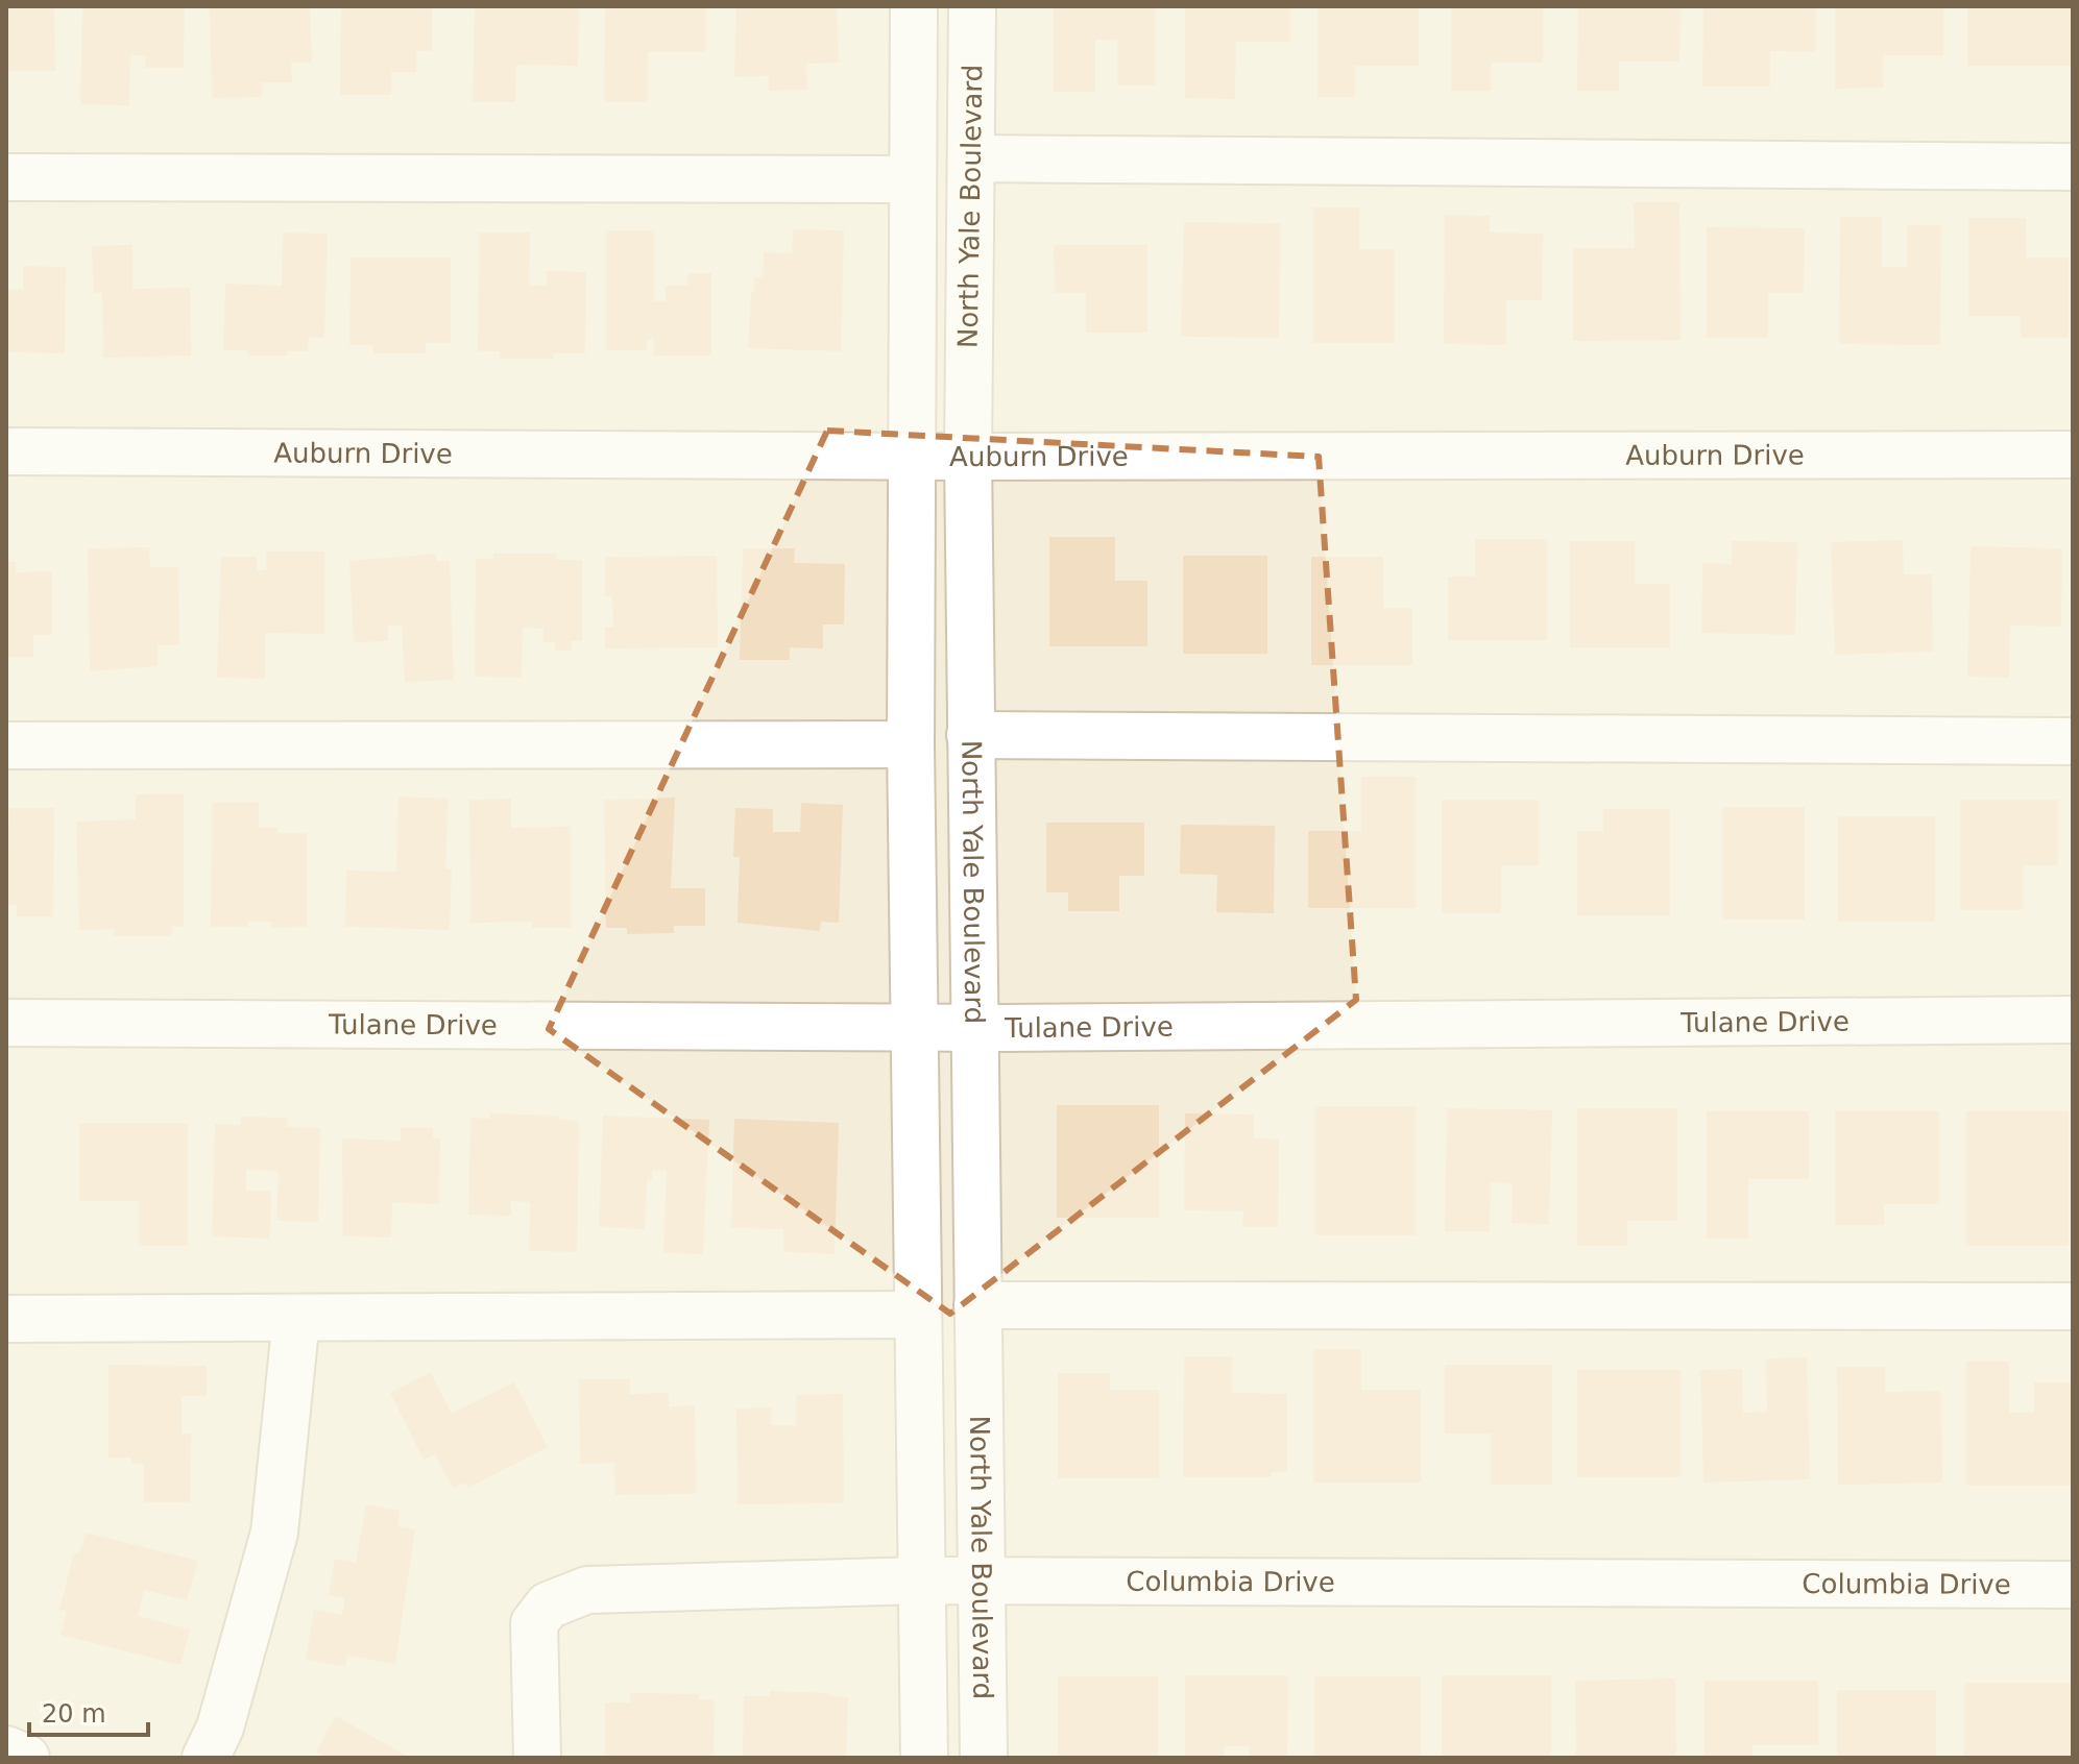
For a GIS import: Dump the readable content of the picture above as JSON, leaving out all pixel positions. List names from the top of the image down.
{
  "streets": {
    "street": [
      "North Yale Boulevard",
      "Auburn Drive",
      "Tulane Drive",
      "Columbia Drive"
    ]
  },
  "crossings": [
    ["North Yale Boulevard", "Auburn Drive"],
    ["North Yale Boulevard", "Tulane Drive"],
    ["North Yale Boulevard", "Columbia Drive"]
  ],
  "scale_bar": "20 m"
}
